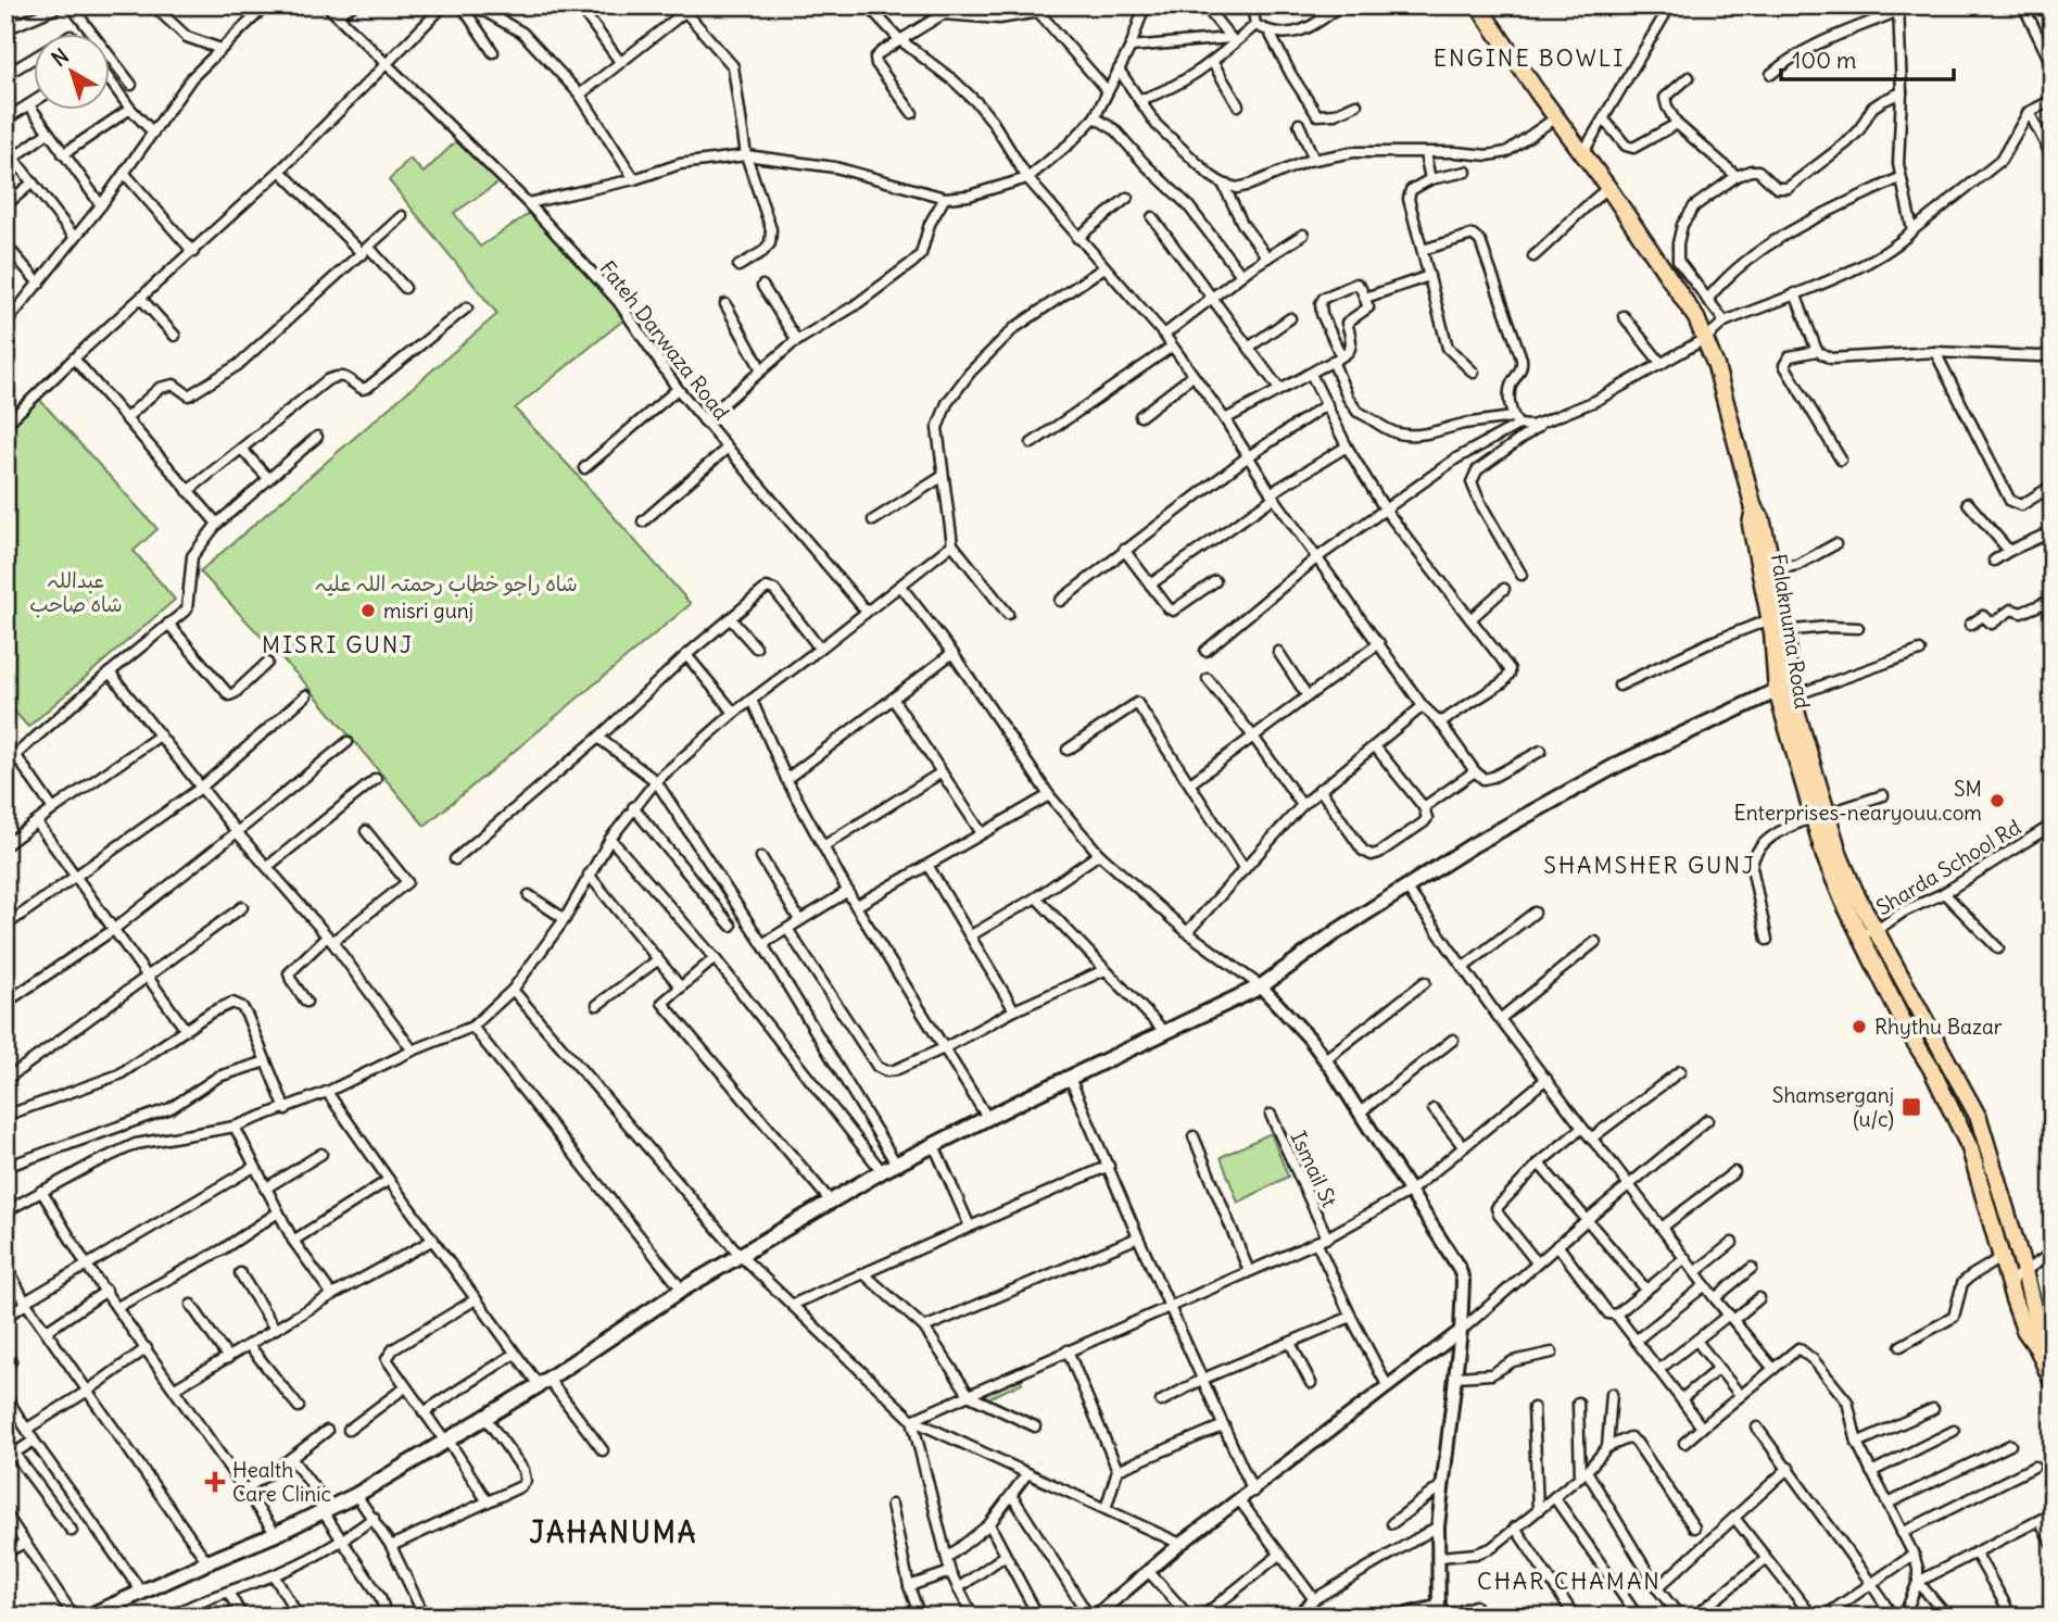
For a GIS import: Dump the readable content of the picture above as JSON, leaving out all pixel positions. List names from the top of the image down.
{
  "streets": {
    "highway": ["Falaknuma Road"],
    "street": ["Fateh Darwaza Road", "Sharda School Rd", "Ismail St"]
  },
  "crossings": [
    ["Falaknuma Road", "Sharda School Rd"]
  ],
  "districts": [
    "ENGINE BOWLI",
    "MISRI GUNJ",
    "SHAMSHER GUNJ",
    "JAHANUMA",
    "CHAR CHAMAN"
  ],
  "parks": ["عبداللہ شاہ صاحب", "شاہ راجو خطاب رحمتہ اللہ علیہ"],
  "places": {
    "other": ["misri gunj", "SM Enterprises-nearyouu.com", "Rhythu Bazar"],
    "transit": ["Shamserganj (u/c)"],
    "health": ["Health Care Clinic"]
  },
  "scale_bar": "100 m",
  "north": "top left"
}
